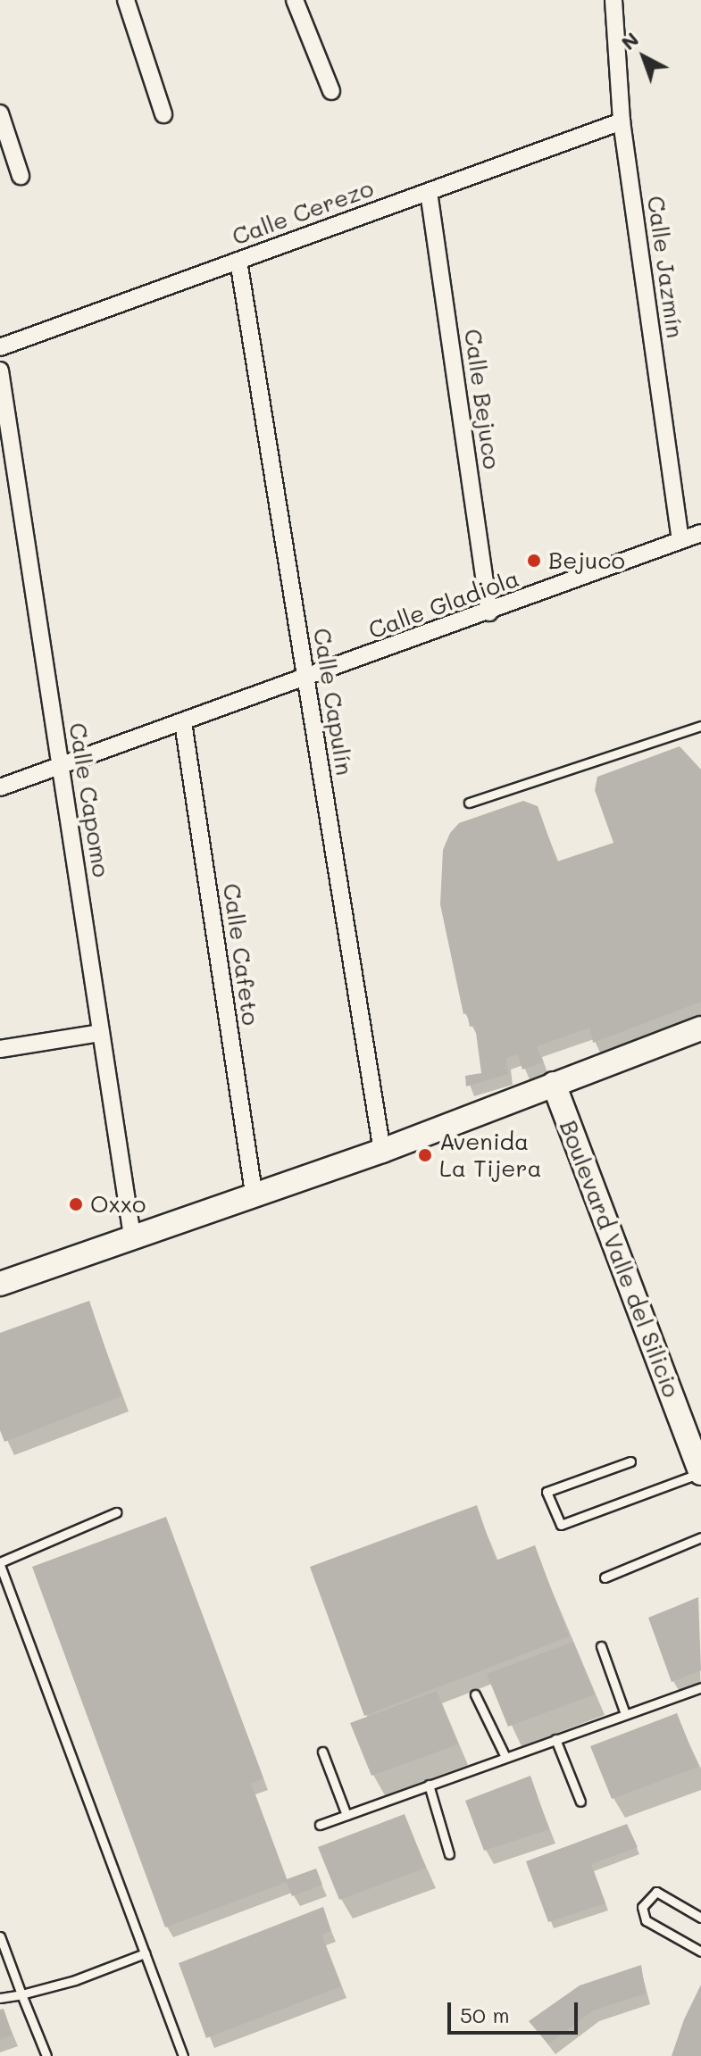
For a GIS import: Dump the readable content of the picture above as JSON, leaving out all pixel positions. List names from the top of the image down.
{
  "streets": {
    "main road": ["Boulevard Valle del Silicio"],
    "street": [
      "Calle Cerezo",
      "Calle Jazmín",
      "Calle Bejuco",
      "Calle Gladiola",
      "Calle Capulín",
      "Calle Capomo",
      "Calle Cafeto"
    ]
  },
  "crossings": [
    ["Calle Cerezo", "Calle Jazmín"],
    ["Calle Cerezo", "Calle Bejuco"],
    ["Calle Cerezo", "Calle Capulín"],
    ["Calle Jazmín", "Calle Gladiola"],
    ["Calle Bejuco", "Calle Gladiola"],
    ["Calle Gladiola", "Calle Capulín"],
    ["Calle Gladiola", "Calle Capomo"],
    ["Calle Gladiola", "Calle Cafeto"]
  ],
  "places": ["Bejuco", "Avenida La Tijera", "Oxxo"],
  "scale_bar": "50 m",
  "north": "top left"
}
